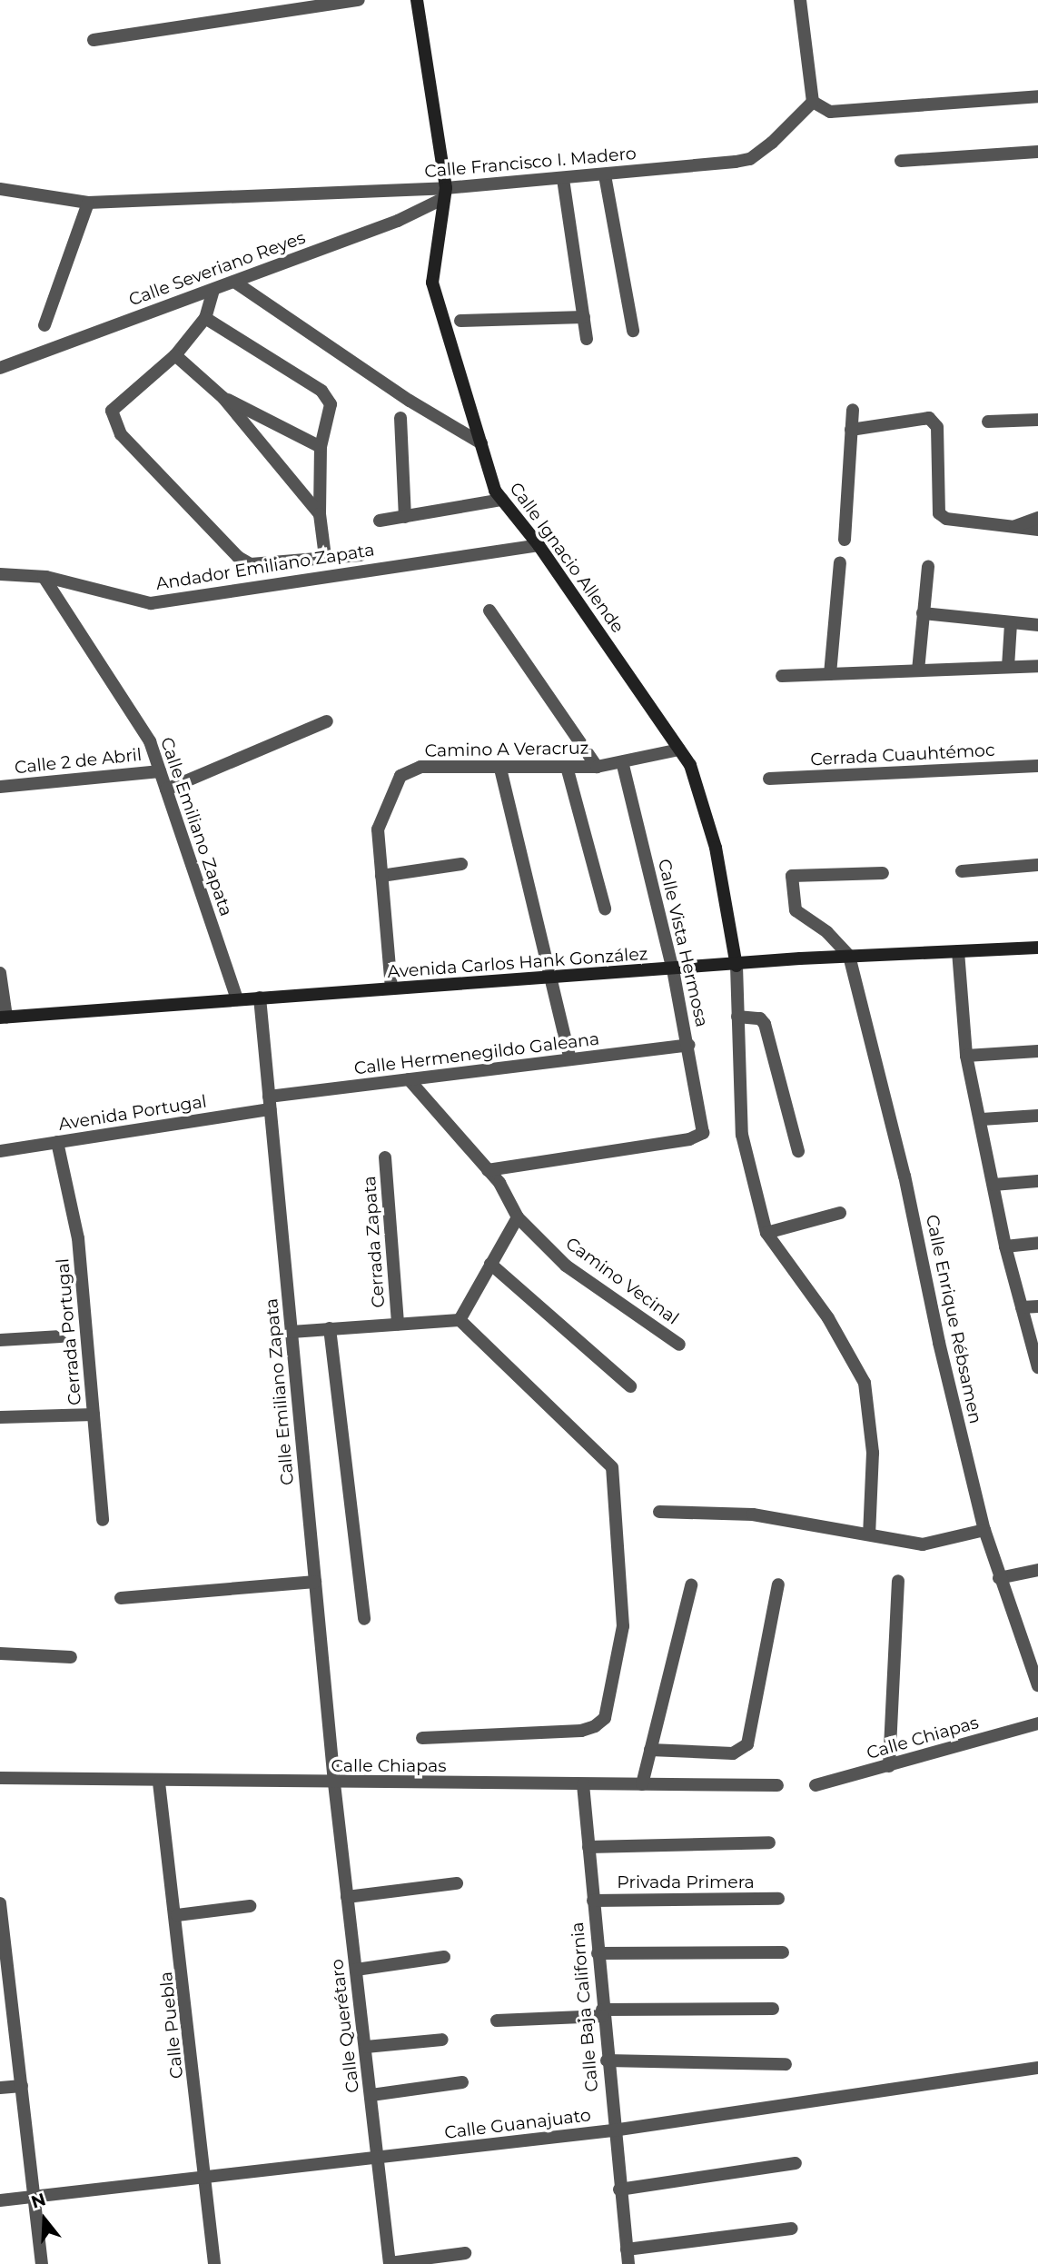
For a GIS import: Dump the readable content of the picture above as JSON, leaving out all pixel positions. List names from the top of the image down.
{
  "streets": {
    "main road": ["Calle Ignacio Allende", "Avenida Carlos Hank González"],
    "street": [
      "Calle Francisco I. Madero",
      "Calle Severiano Reyes",
      "Andador Emiliano Zapata",
      "Camino A Veracruz",
      "Cerrada Cuauhtémoc",
      "Calle 2 de Abril",
      "Calle Emiliano Zapata",
      "Calle Vista Hermosa",
      "Calle Hermenegildo Galeana",
      "Avenida Portugal",
      "Cerrada Zapata",
      "Camino Vecinal",
      "Calle Enrique Rébsamen",
      "Cerrada Portugal",
      "Calle Chiapas",
      "Privada Primera",
      "Calle Baja California",
      "Calle Puebla",
      "Calle Querétaro",
      "Calle Guanajuato"
    ]
  },
  "crossings": [
    ["Calle Francisco I. Madero", "Calle Severiano Reyes"],
    ["Calle Francisco I. Madero", "Calle Ignacio Allende"],
    ["Calle Severiano Reyes", "Calle Ignacio Allende"],
    ["Calle Ignacio Allende", "Andador Emiliano Zapata"],
    ["Calle Ignacio Allende", "Camino A Veracruz"],
    ["Calle Ignacio Allende", "Avenida Carlos Hank González"],
    ["Andador Emiliano Zapata", "Calle Emiliano Zapata"],
    ["Camino A Veracruz", "Calle Vista Hermosa"],
    ["Camino A Veracruz", "Avenida Carlos Hank González"],
    ["Calle 2 de Abril", "Calle Emiliano Zapata"],
    ["Calle Emiliano Zapata", "Avenida Carlos Hank González"],
    ["Calle Emiliano Zapata", "Calle Hermenegildo Galeana"],
    ["Calle Emiliano Zapata", "Avenida Portugal"],
    ["Calle Emiliano Zapata", "Calle Chiapas"],
    ["Calle Emiliano Zapata", "Calle Querétaro"],
    ["Calle Vista Hermosa", "Avenida Carlos Hank González"],
    ["Calle Vista Hermosa", "Calle Hermenegildo Galeana"],
    ["Avenida Carlos Hank González", "Calle Enrique Rébsamen"],
    ["Calle Hermenegildo Galeana", "Avenida Portugal"],
    ["Avenida Portugal", "Cerrada Portugal"],
    ["Calle Chiapas", "Calle Baja California"],
    ["Calle Chiapas", "Calle Puebla"],
    ["Calle Chiapas", "Calle Querétaro"],
    ["Privada Primera", "Calle Baja California"],
    ["Calle Baja California", "Calle Guanajuato"],
    ["Calle Puebla", "Calle Guanajuato"],
    ["Calle Querétaro", "Calle Guanajuato"]
  ],
  "north": "top"
}
